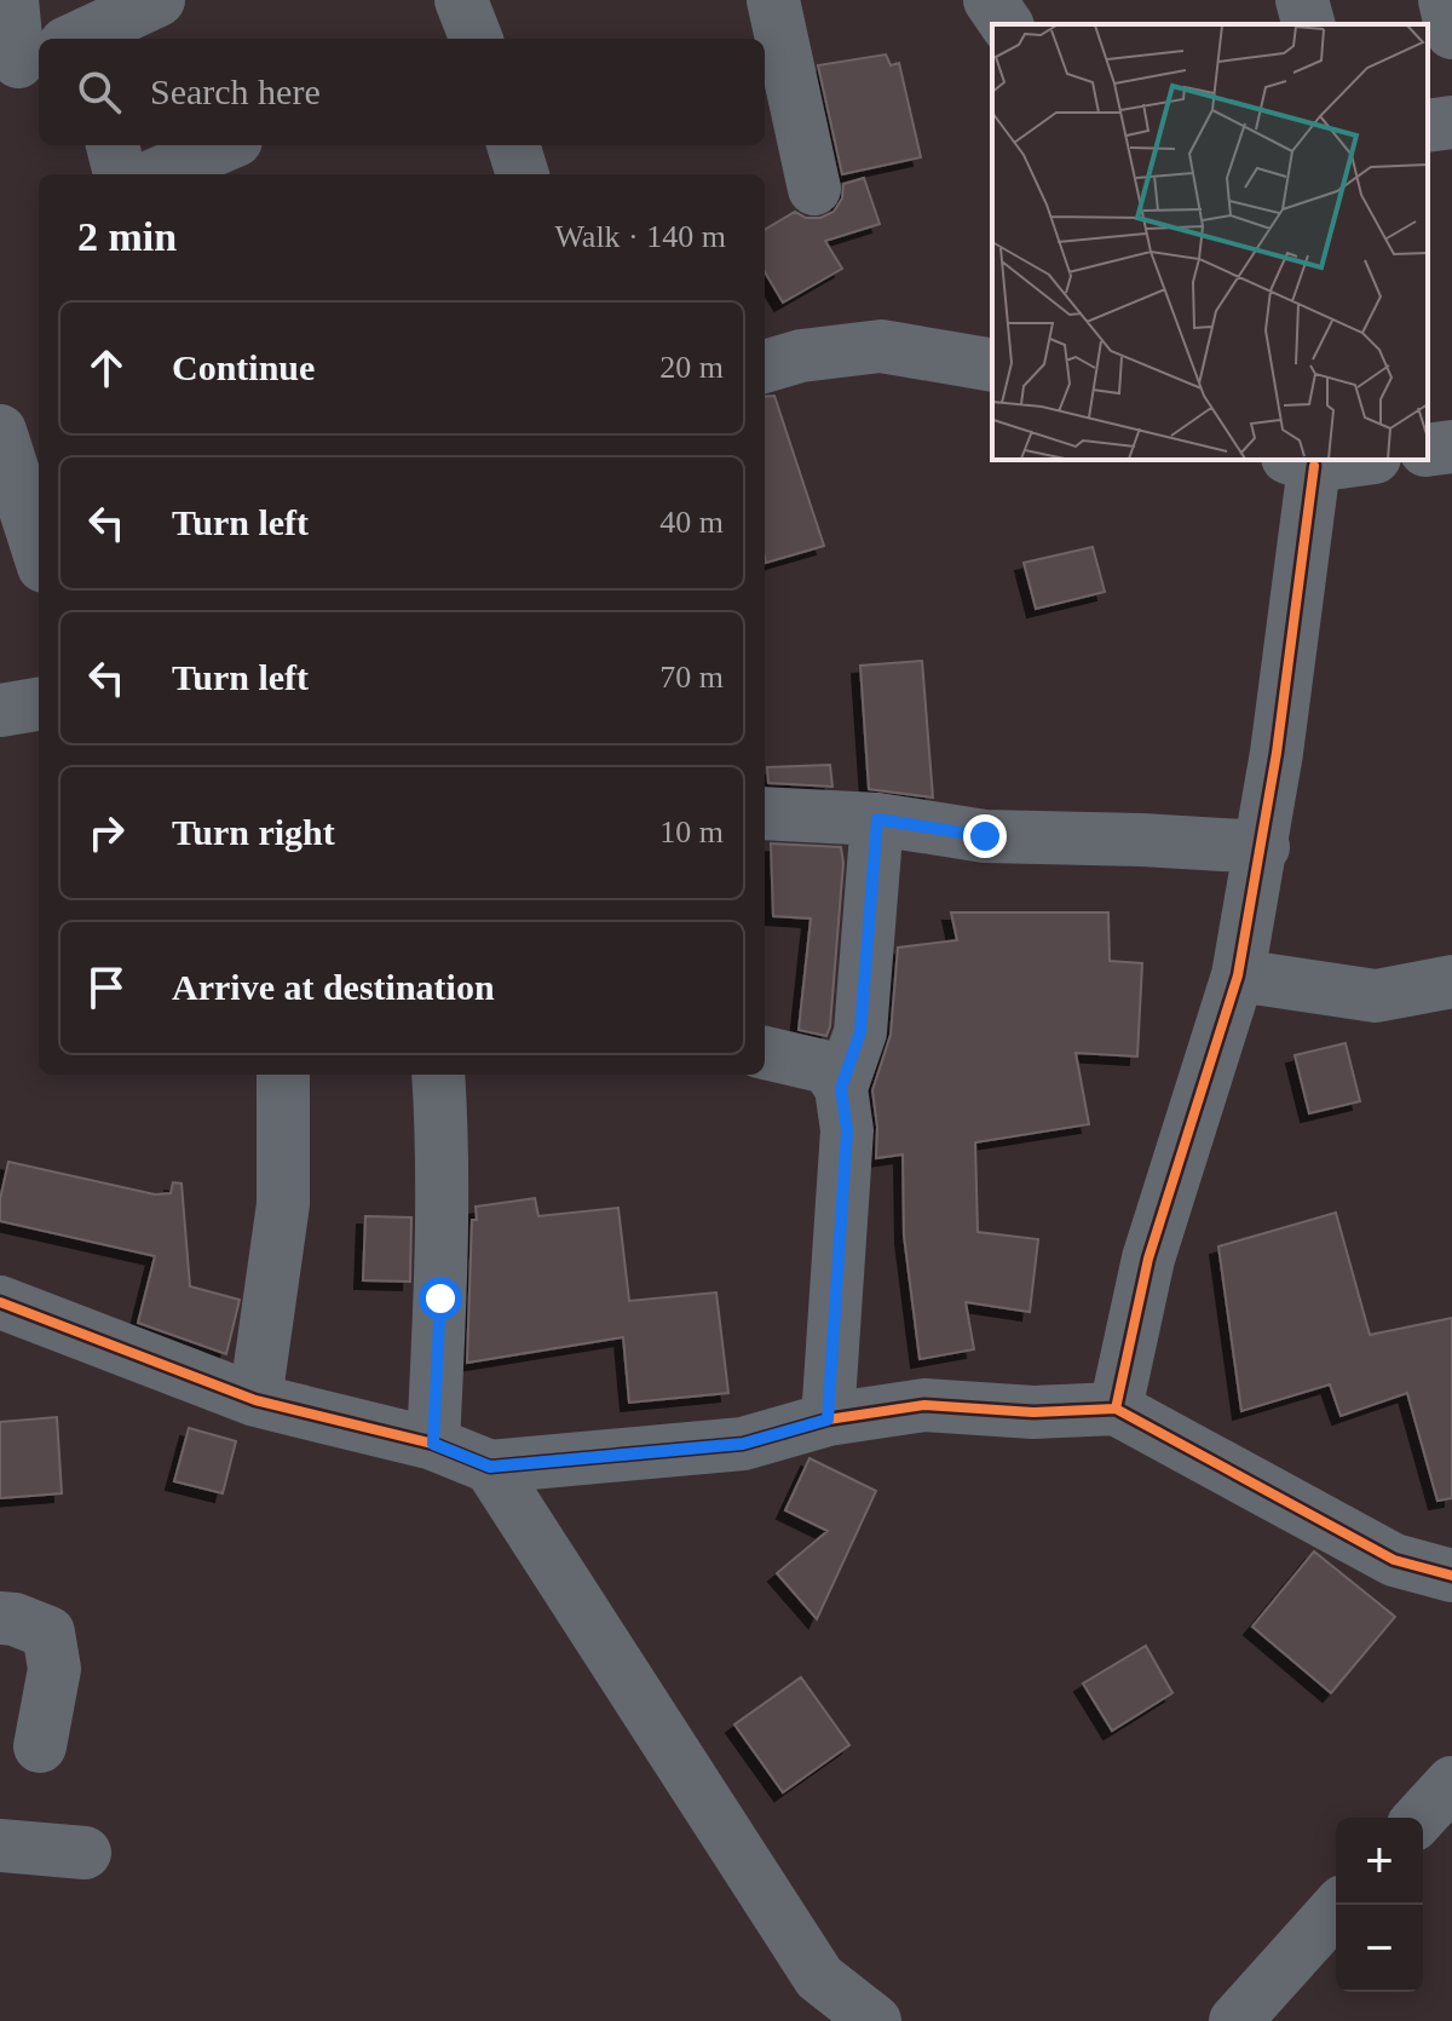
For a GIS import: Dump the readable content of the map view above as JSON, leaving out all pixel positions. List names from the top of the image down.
{
  "page": {
    "search": "Search here",
    "heading": ["2 min", "Walk · 140 m"],
    "list": [
      ["Continue", "20 m"],
      ["Turn left", "40 m"],
      ["Turn left", "70 m"],
      ["Turn right", "10 m"],
      "Arrive at destination"
    ],
    "map_buttons": ["+", "−"]
  }
}
